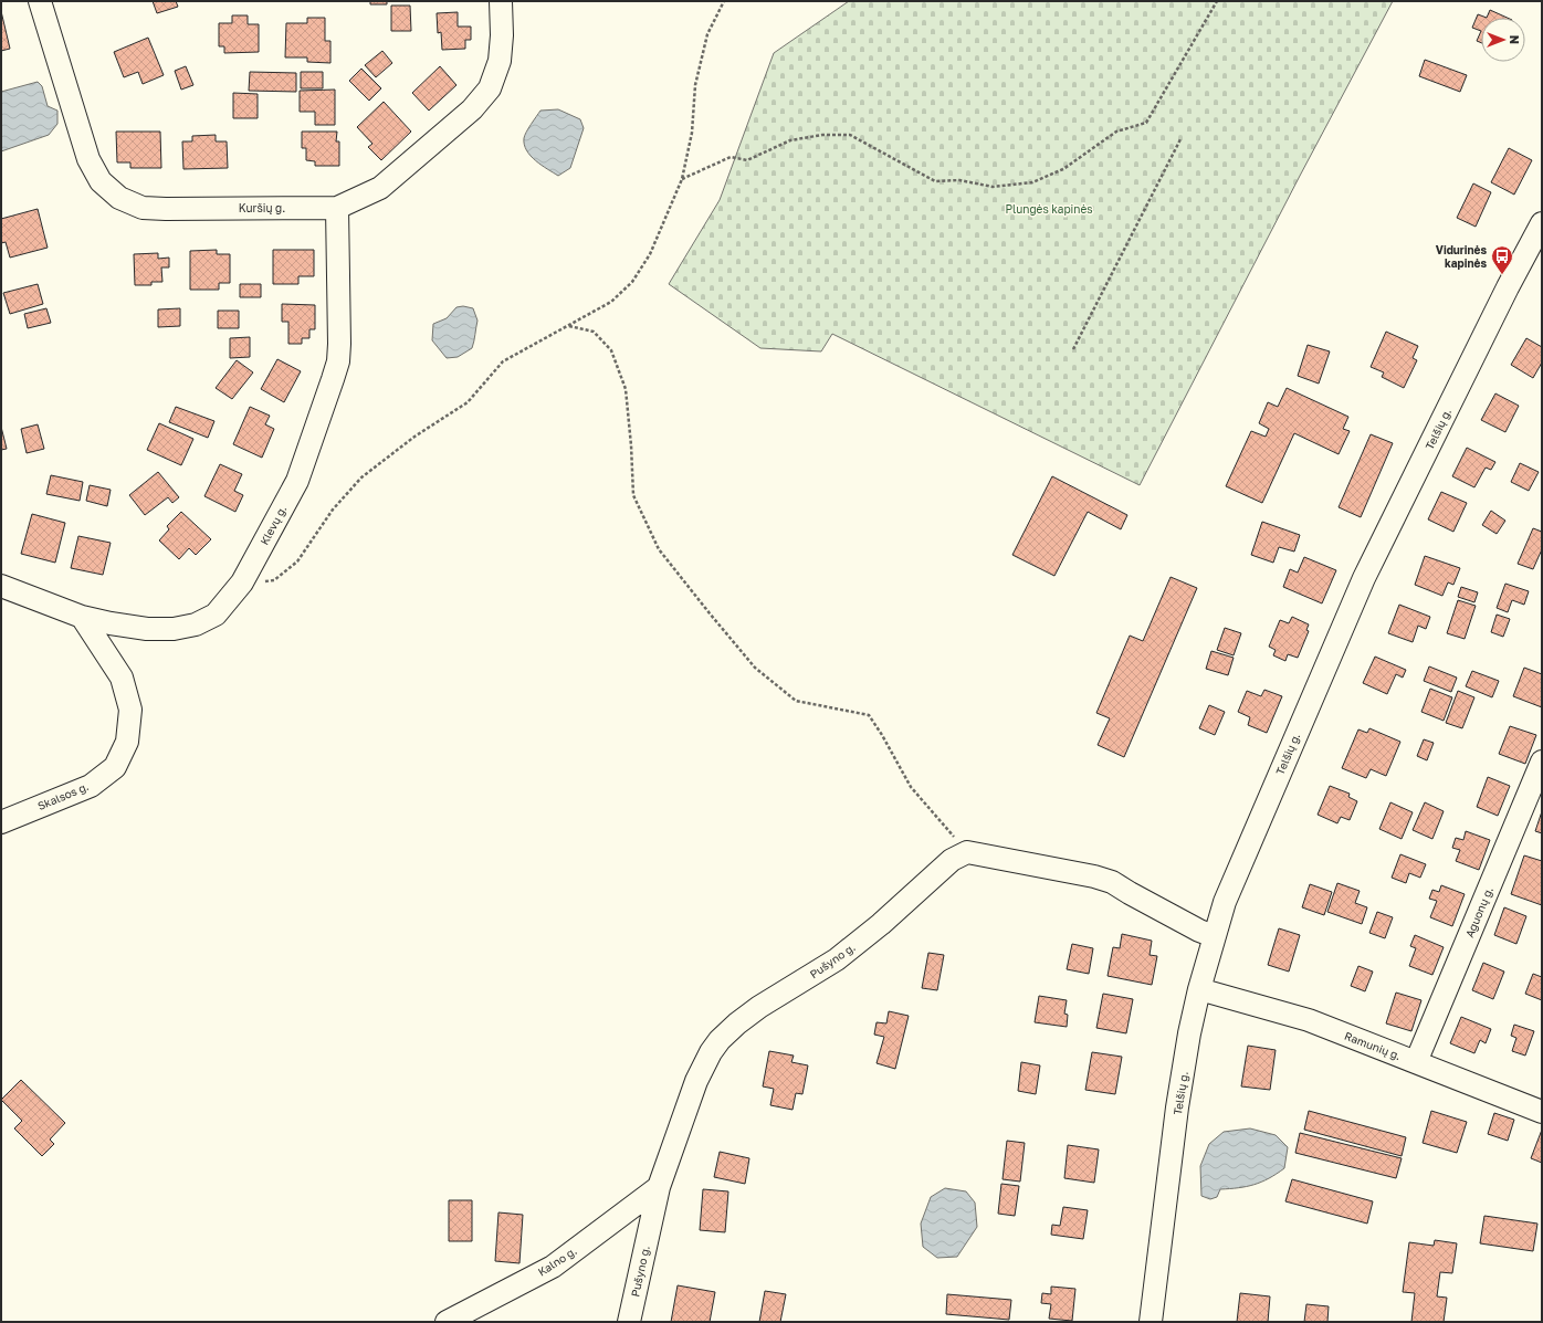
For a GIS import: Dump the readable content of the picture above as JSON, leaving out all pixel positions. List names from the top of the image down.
{
  "streets": {
    "street": [
      "Kuršių g.",
      "Telšių g.",
      "Klevų g.",
      "Skalsos g.",
      "Aguonų g.",
      "Pušyno g.",
      "Ramunių g.",
      "Kalno g."
    ]
  },
  "crossings": [
    ["Kuršių g.", "Klevų g."],
    ["Telšių g.", "Ramunių g."],
    ["Klevų g.", "Skalsos g."],
    ["Aguonų g.", "Ramunių g."],
    ["Pušyno g.", "Kalno g."]
  ],
  "parks": ["Plungės kapinės"],
  "places": {
    "bus stop": ["Vidurinės kapinės"]
  },
  "north": "right"
}
